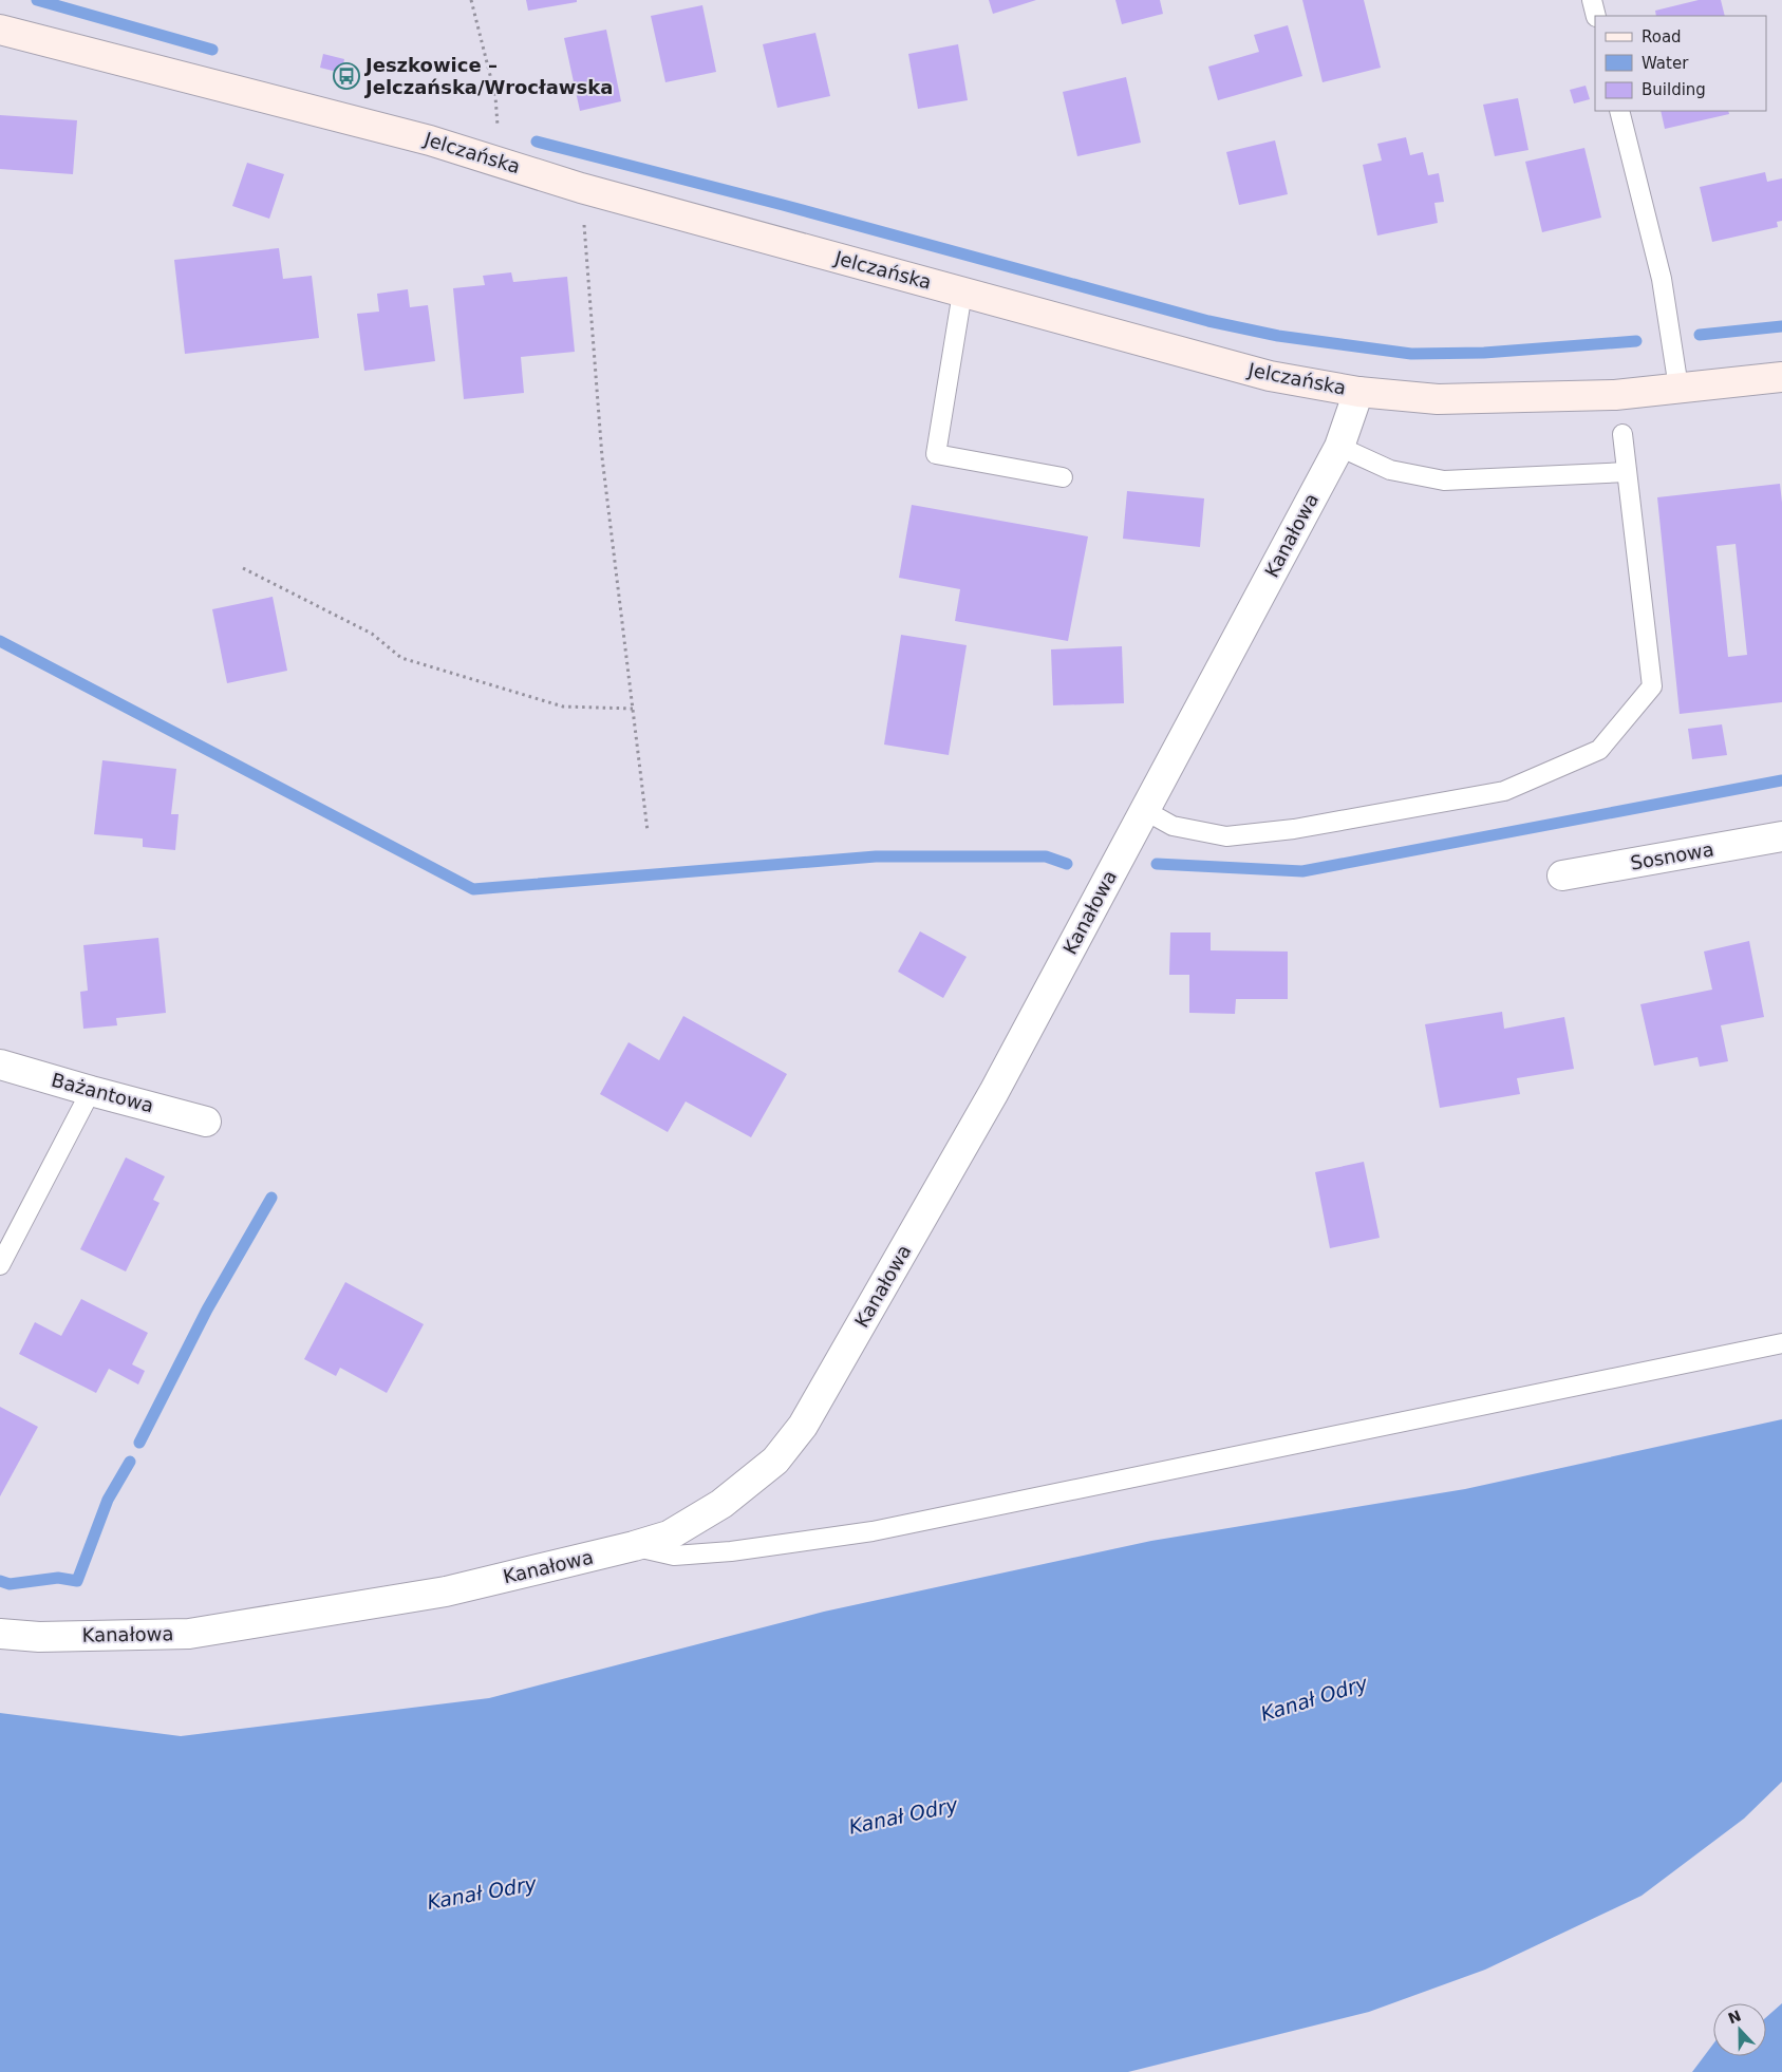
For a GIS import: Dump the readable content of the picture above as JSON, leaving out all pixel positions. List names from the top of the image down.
{
  "streets": {
    "main road": ["Jelczańska"],
    "street": ["Kanałowa", "Sosnowa", "Bażantowa"]
  },
  "crossings": [
    ["Jelczańska", "Kanałowa"]
  ],
  "water": ["Kanał Odry"],
  "places": {
    "bus stop": ["Jeszkowice – Jelczańska/Wrocławska"]
  },
  "legend": ["Road", "Water", "Building"],
  "north": "top"
}
